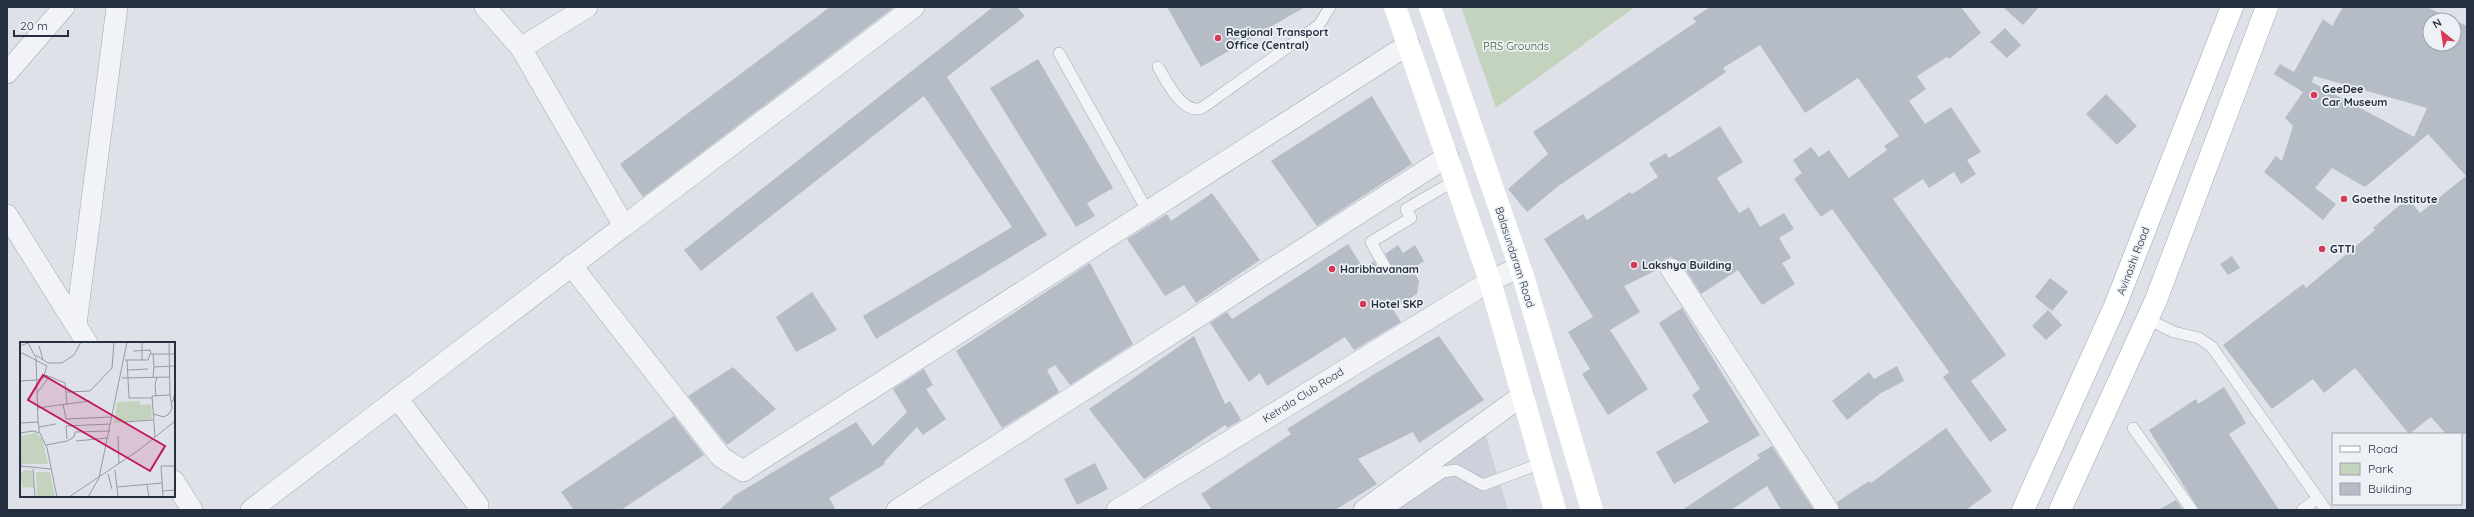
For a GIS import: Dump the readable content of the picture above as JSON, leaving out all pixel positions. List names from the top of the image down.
{
  "streets": {
    "main road": ["Balasundaram Road", "Avinashi Road"],
    "street": ["Ketrala Club Road"]
  },
  "crossings": [
    ["Balasundaram Road", "Ketrala Club Road"]
  ],
  "parks": ["PRS Grounds"],
  "places": [
    "Regional Transport Office (Central)",
    "GeeDee Car Museum",
    "Goethe Institute",
    "GTTI",
    "Lakshya Building",
    "Haribhavanam",
    "Hotel SKP"
  ],
  "legend": ["Road", "Park", "Building"],
  "scale_bar": "20 m",
  "north": "top left"
}
